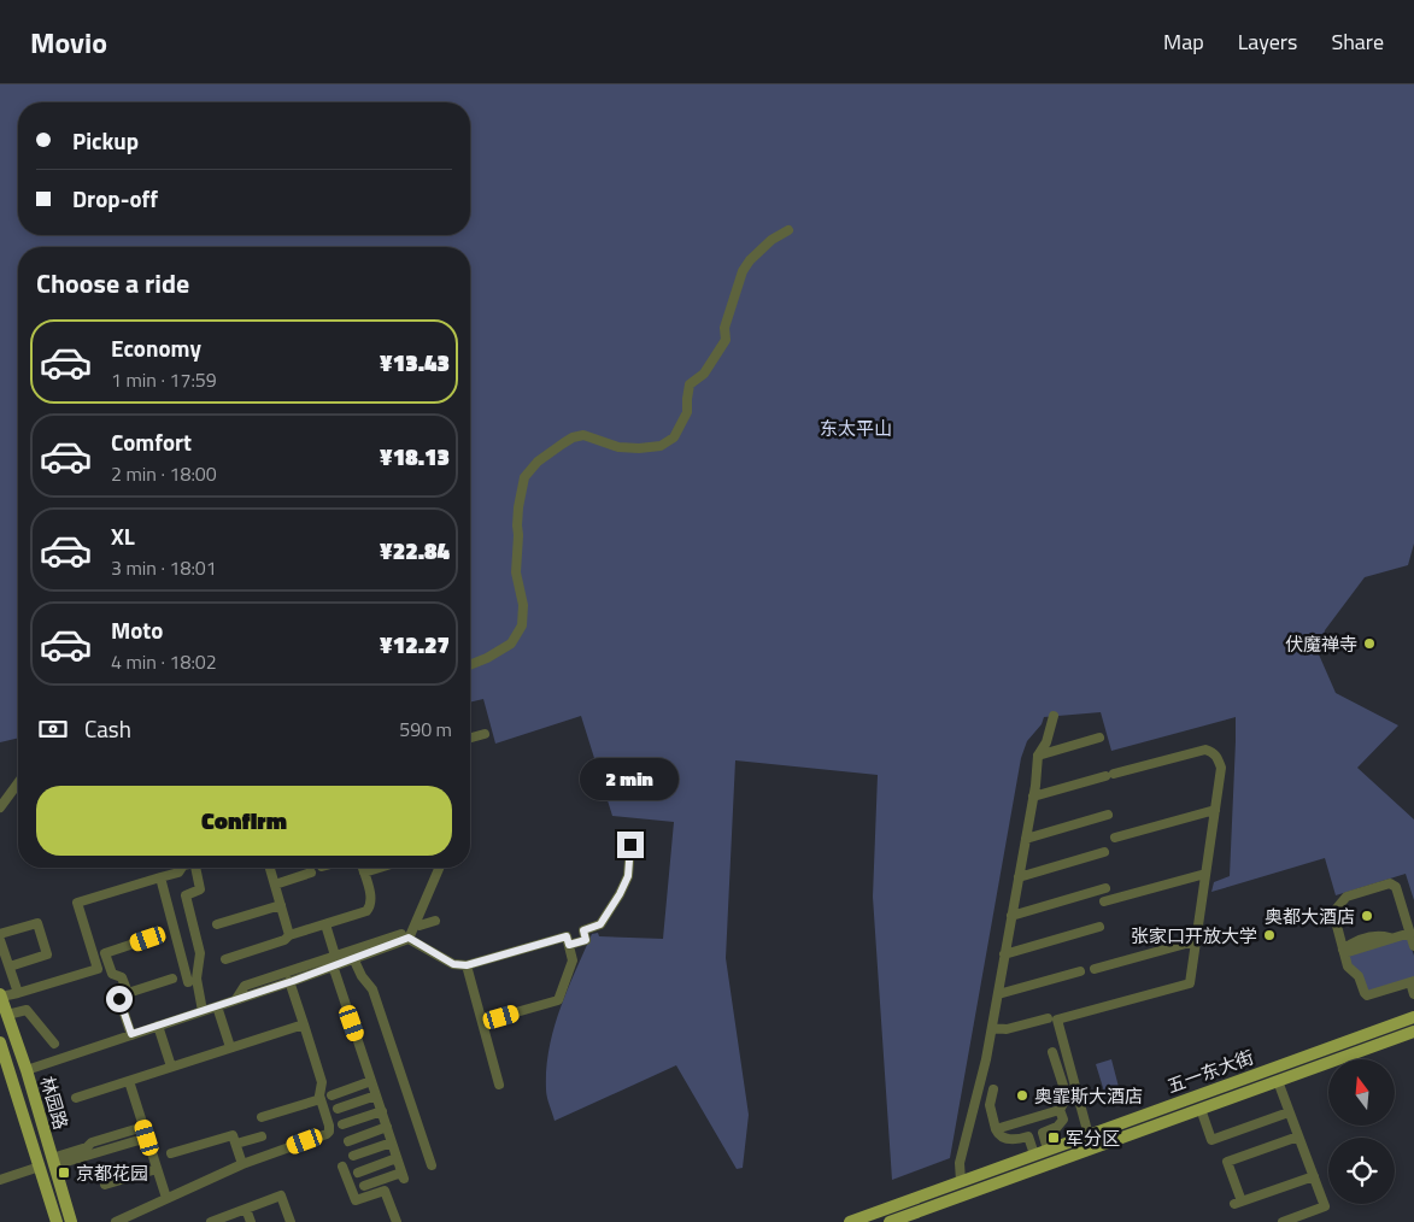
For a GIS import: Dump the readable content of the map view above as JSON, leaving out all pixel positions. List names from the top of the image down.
{
  "streets": {
    "main road": ["五一东大街", "林园路"]
  },
  "parks": ["东太平山"],
  "places": {
    "other": [
      "伏魔禅寺",
      "奥都大酒店",
      "张家口开放大学",
      "奥霏斯大酒店"
    ],
    "transit": ["军分区", "京都花园"]
  },
  "north": "top",
  "page": {
    "header": "Movio",
    "nav": ["Map", "Layers", "Share"],
    "banner": ["Pickup", "Drop-off"],
    "heading": "Choose a ride",
    "list": [
      {
        "name": "Economy",
        "note": "1 min · 17:59",
        "value": "¥13.43"
      },
      {
        "name": "Comfort",
        "note": "2 min · 18:00",
        "value": "¥18.13"
      },
      {
        "name": "XL",
        "note": "3 min · 18:01",
        "value": "¥22.84"
      },
      {
        "name": "Moto",
        "note": "4 min · 18:02",
        "value": "¥12.27"
      }
    ],
    "pay": ["Cash", "590 m"],
    "bubble": "2 min",
    "buttons": "Confirm"
  }
}
